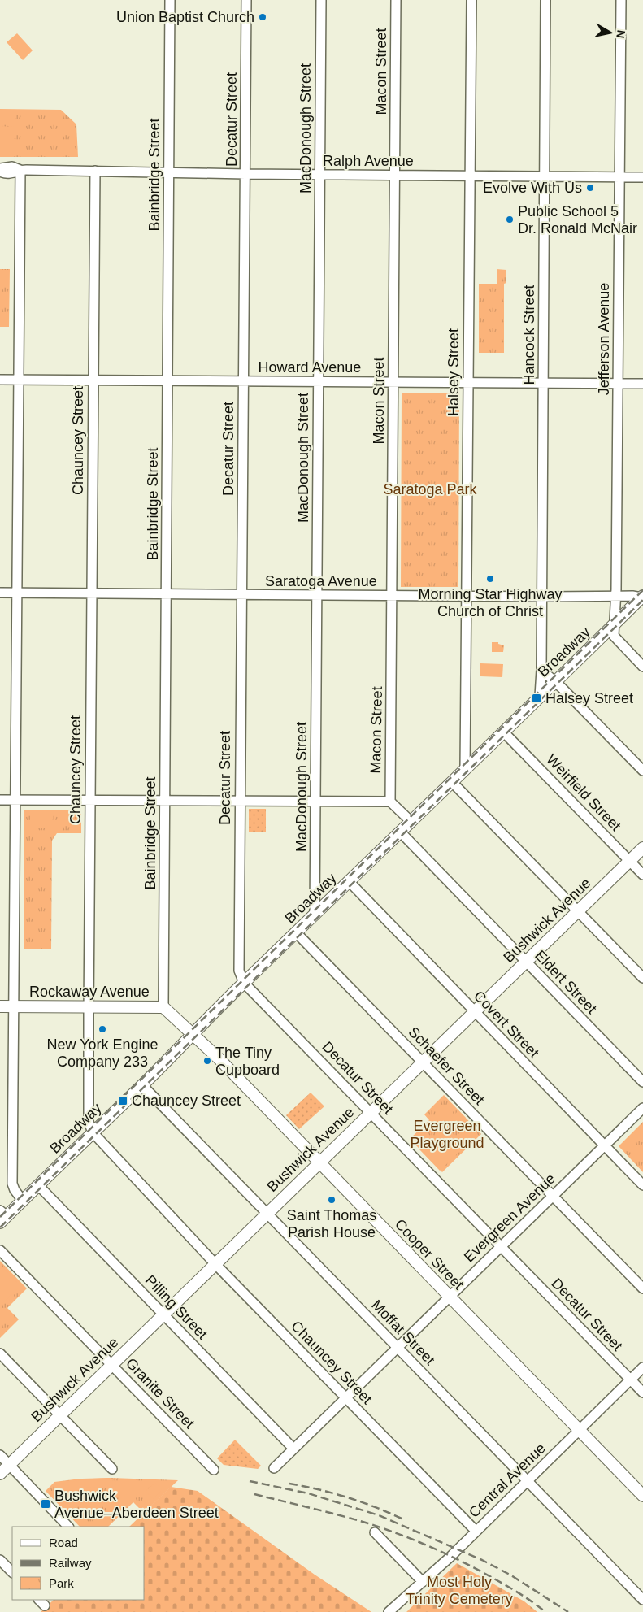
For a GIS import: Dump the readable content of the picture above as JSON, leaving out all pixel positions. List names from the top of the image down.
{
  "streets": {
    "main road": [
      "Broadway",
      "Bushwick Avenue",
      "Rockaway Avenue",
      "Cooper Street"
    ],
    "street": [
      "Macon Street",
      "Decatur Street",
      "MacDonough Street",
      "Ralph Avenue",
      "Bainbridge Street",
      "Hancock Street",
      "Jefferson Avenue",
      "Howard Avenue",
      "Halsey Street",
      "Chauncey Street",
      "Saratoga Avenue",
      "Weirfield Street",
      "Eldert Street",
      "Covert Street",
      "Schaefer Street",
      "Evergreen Avenue",
      "Pilling Street",
      "Moffat Street",
      "Granite Street",
      "Central Avenue"
    ]
  },
  "crossings": [
    ["Macon Street", "Ralph Avenue"],
    ["Macon Street", "Howard Avenue"],
    ["Macon Street", "Saratoga Avenue"],
    ["Decatur Street", "Ralph Avenue"],
    ["Decatur Street", "Howard Avenue"],
    ["Decatur Street", "Saratoga Avenue"],
    ["Decatur Street", "Broadway"],
    ["Decatur Street", "Bushwick Avenue"],
    ["Decatur Street", "Evergreen Avenue"],
    ["Decatur Street", "Central Avenue"],
    ["MacDonough Street", "Ralph Avenue"],
    ["MacDonough Street", "Howard Avenue"],
    ["MacDonough Street", "Saratoga Avenue"],
    ["MacDonough Street", "Broadway"],
    ["Ralph Avenue", "Bainbridge Street"],
    ["Ralph Avenue", "Hancock Street"],
    ["Ralph Avenue", "Jefferson Avenue"],
    ["Ralph Avenue", "Halsey Street"],
    ["Ralph Avenue", "Chauncey Street"],
    ["Bainbridge Street", "Howard Avenue"],
    ["Bainbridge Street", "Saratoga Avenue"],
    ["Bainbridge Street", "Rockaway Avenue"],
    ["Hancock Street", "Howard Avenue"],
    ["Hancock Street", "Saratoga Avenue"],
    ["Hancock Street", "Broadway"],
    ["Jefferson Avenue", "Howard Avenue"],
    ["Jefferson Avenue", "Saratoga Avenue"],
    ["Jefferson Avenue", "Broadway"],
    ["Howard Avenue", "Halsey Street"],
    ["Howard Avenue", "Chauncey Street"],
    ["Halsey Street", "Saratoga Avenue"],
    ["Halsey Street", "Broadway"],
    ["Chauncey Street", "Saratoga Avenue"],
    ["Chauncey Street", "Broadway"],
    ["Chauncey Street", "Bushwick Avenue"],
    ["Chauncey Street", "Rockaway Avenue"],
    ["Chauncey Street", "Evergreen Avenue"],
    ["Chauncey Street", "Central Avenue"],
    ["Saratoga Avenue", "Broadway"],
    ["Broadway", "Weirfield Street"],
    ["Broadway", "Eldert Street"],
    ["Broadway", "Rockaway Avenue"],
    ["Broadway", "Covert Street"],
    ["Broadway", "Schaefer Street"],
    ["Broadway", "Cooper Street"],
    ["Broadway", "Pilling Street"],
    ["Broadway", "Moffat Street"],
    ["Weirfield Street", "Bushwick Avenue"],
    ["Bushwick Avenue", "Eldert Street"],
    ["Bushwick Avenue", "Covert Street"],
    ["Bushwick Avenue", "Schaefer Street"],
    ["Bushwick Avenue", "Cooper Street"],
    ["Bushwick Avenue", "Pilling Street"],
    ["Bushwick Avenue", "Moffat Street"],
    ["Bushwick Avenue", "Granite Street"],
    ["Rockaway Avenue", "Cooper Street"],
    ["Covert Street", "Evergreen Avenue"],
    ["Schaefer Street", "Evergreen Avenue"],
    ["Evergreen Avenue", "Cooper Street"],
    ["Evergreen Avenue", "Pilling Street"],
    ["Evergreen Avenue", "Moffat Street"],
    ["Cooper Street", "Central Avenue"],
    ["Moffat Street", "Central Avenue"]
  ],
  "parks": ["Saratoga Park", "Evergreen Playground", "Most Holy Trinity Cemetery"],
  "places": {
    "other": [
      "Union Baptist Church",
      "Evolve With Us",
      "Public School 5 Dr. Ronald McNair",
      "Morning Star Highway Church of Christ",
      "New York Engine Company 233",
      "The Tiny Cupboard",
      "Saint Thomas Parish House"
    ],
    "transit": ["Halsey Street", "Chauncey Street", "Bushwick Avenue–Aberdeen Street"]
  },
  "legend": ["Road", "Railway", "Park"],
  "north": "right"
}
